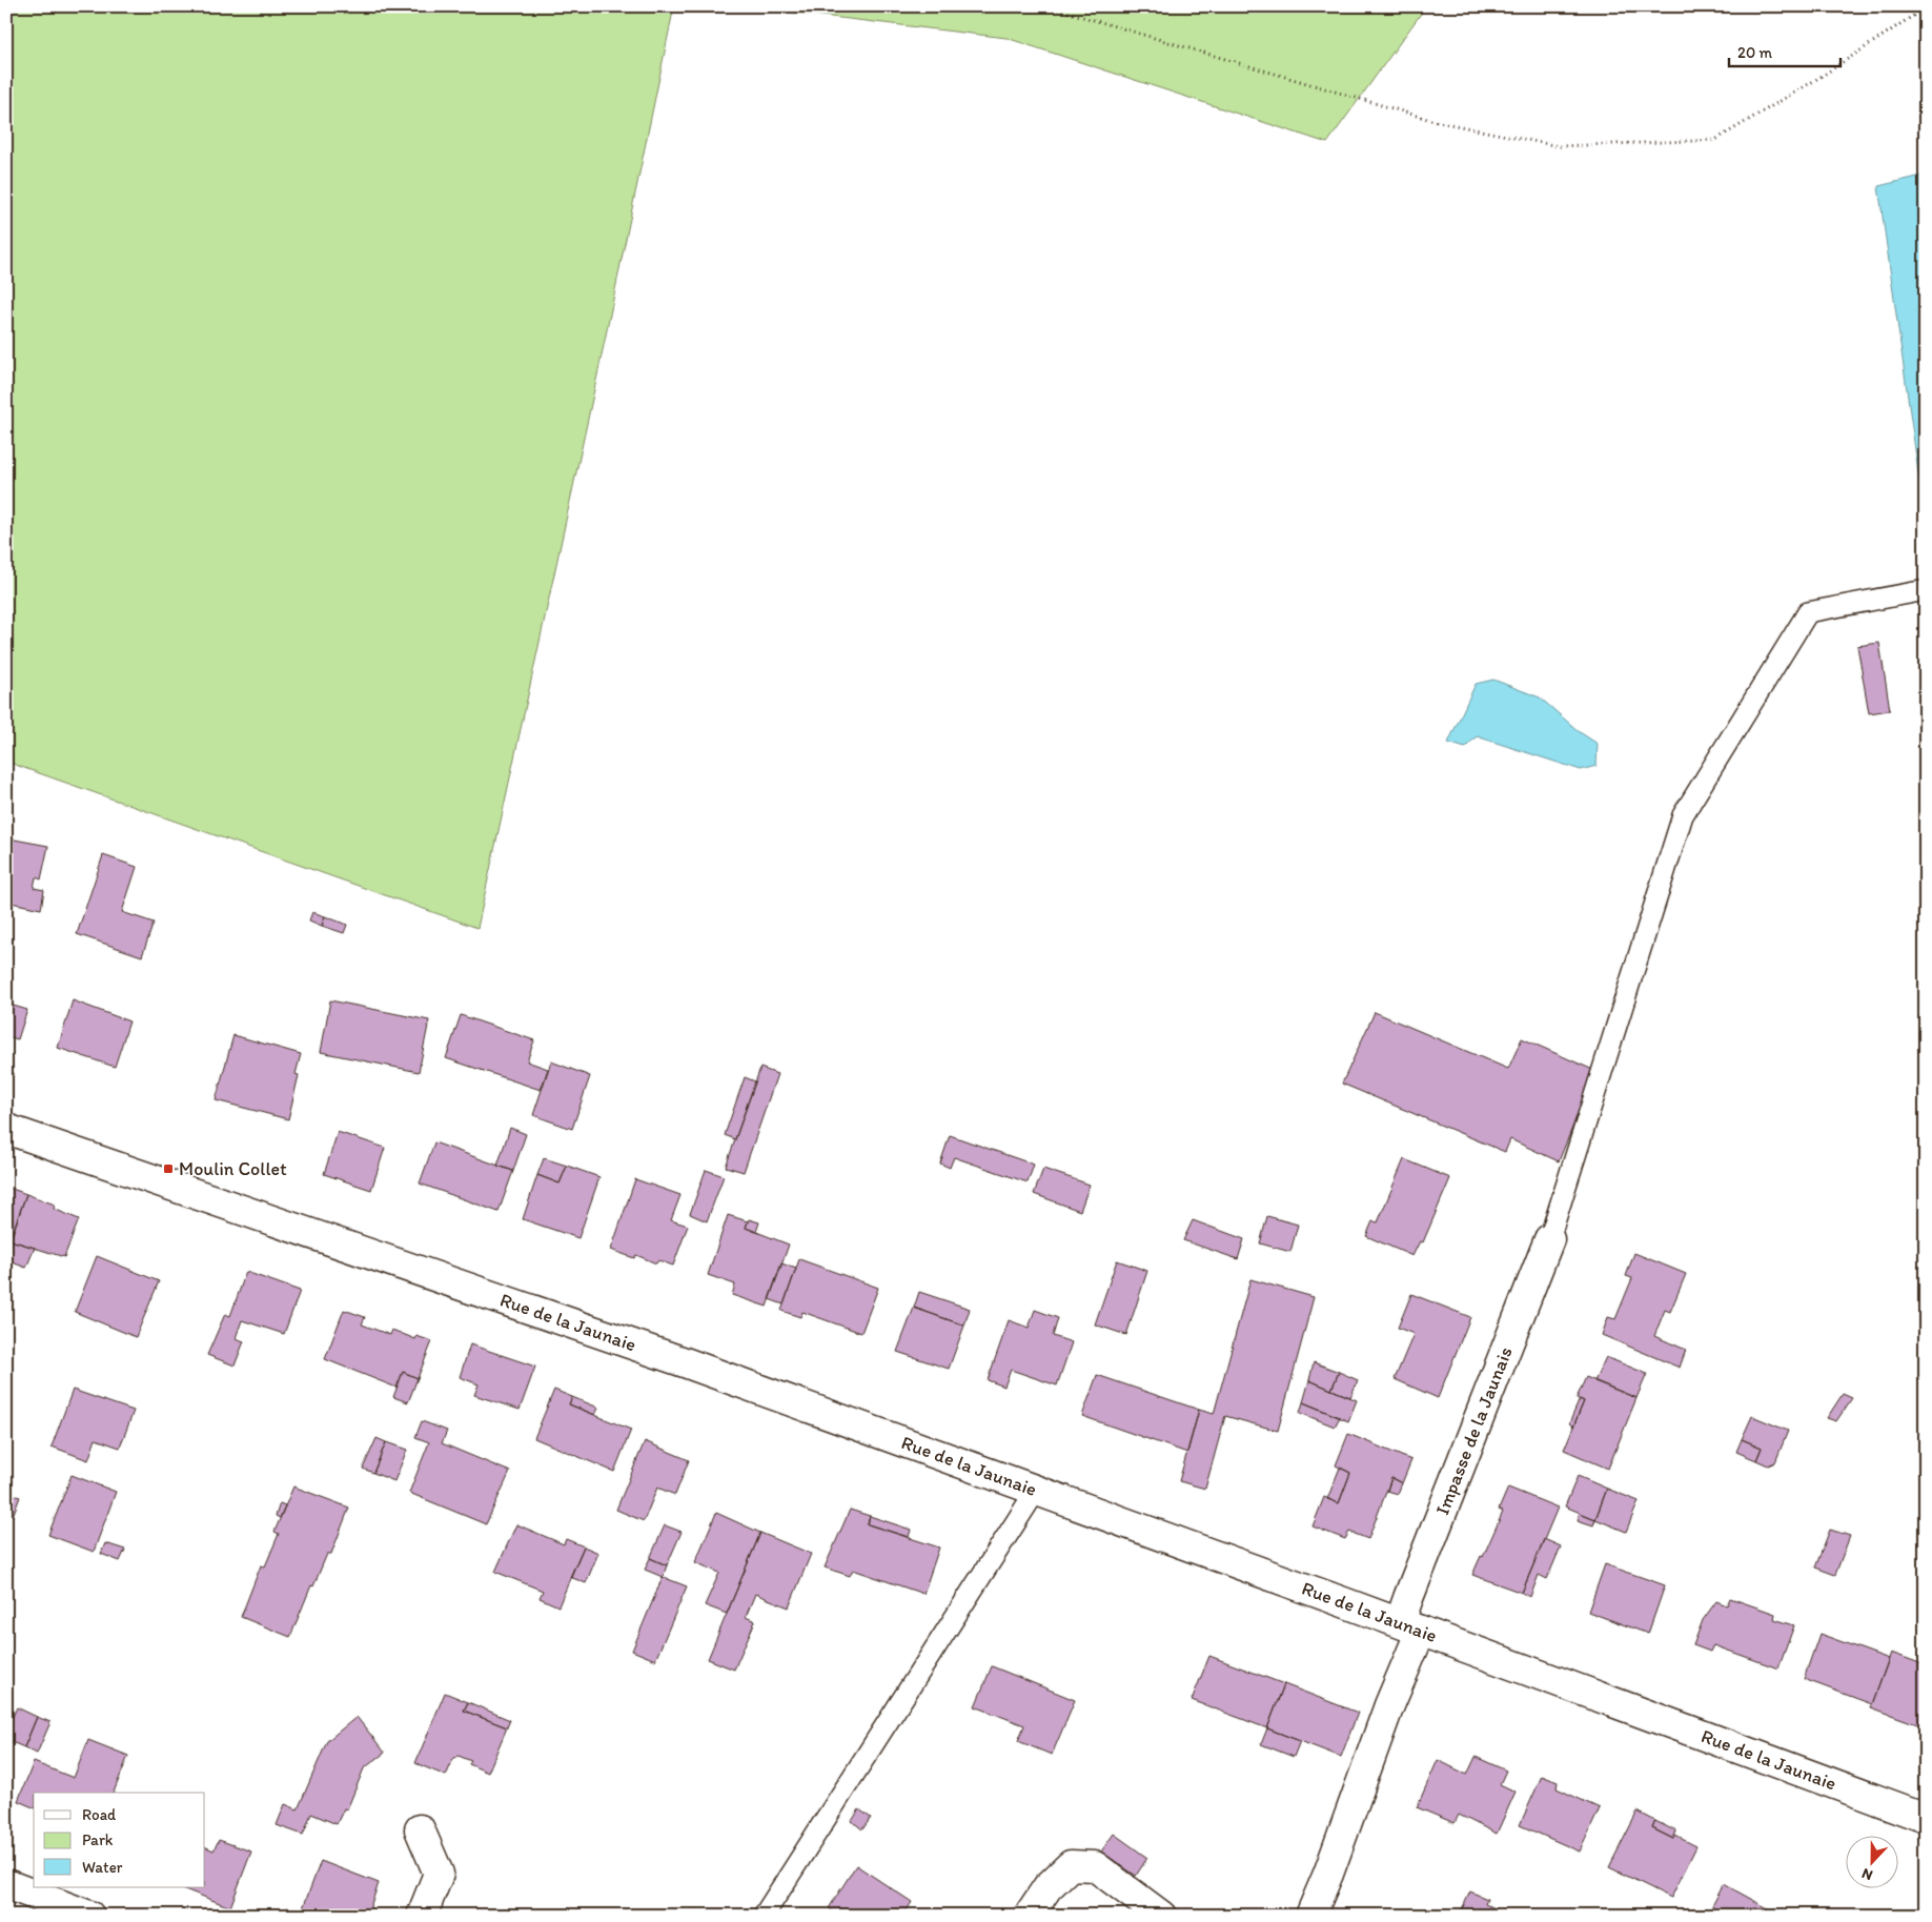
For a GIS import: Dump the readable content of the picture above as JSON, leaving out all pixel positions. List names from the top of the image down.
{
  "streets": {
    "main road": ["Rue de la Jaunaie", "Impasse de la Jaunais"]
  },
  "crossings": [
    ["Rue de la Jaunaie", "Impasse de la Jaunais"]
  ],
  "places": {
    "transit": ["Moulin Collet"]
  },
  "legend": ["Road", "Park", "Water"],
  "scale_bar": "20 m",
  "north": "bottom"
}
